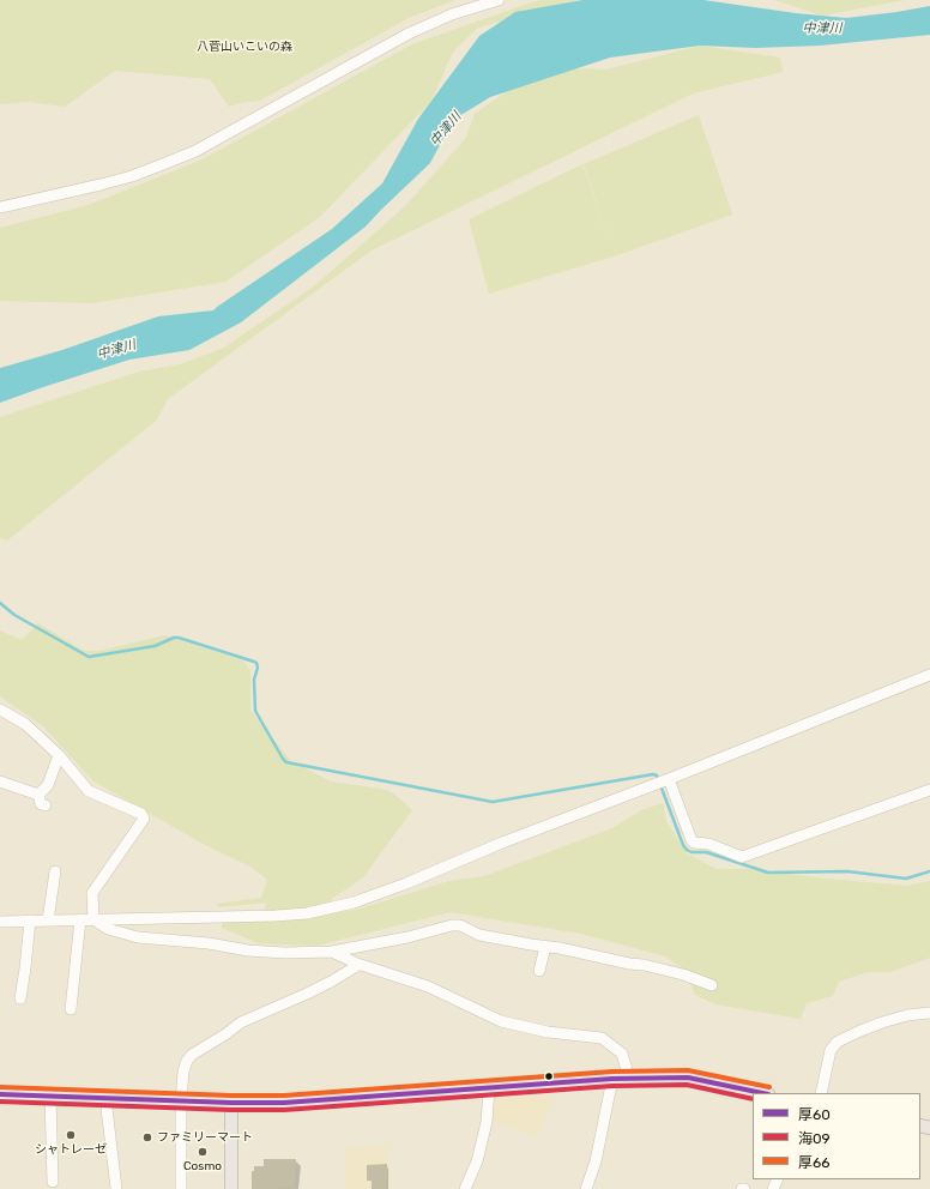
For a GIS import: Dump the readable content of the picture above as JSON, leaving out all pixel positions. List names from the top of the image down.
{
  "water": ["中津川"],
  "parks": ["八菅山いこいの森"],
  "places": ["シャトレーゼ", "ファミリーマート", "Cosmo"],
  "lines": ["transit line 厚66", "transit line 厚60", "transit line 海09"],
  "legend": ["厚60", "海09", "厚66"]
}
